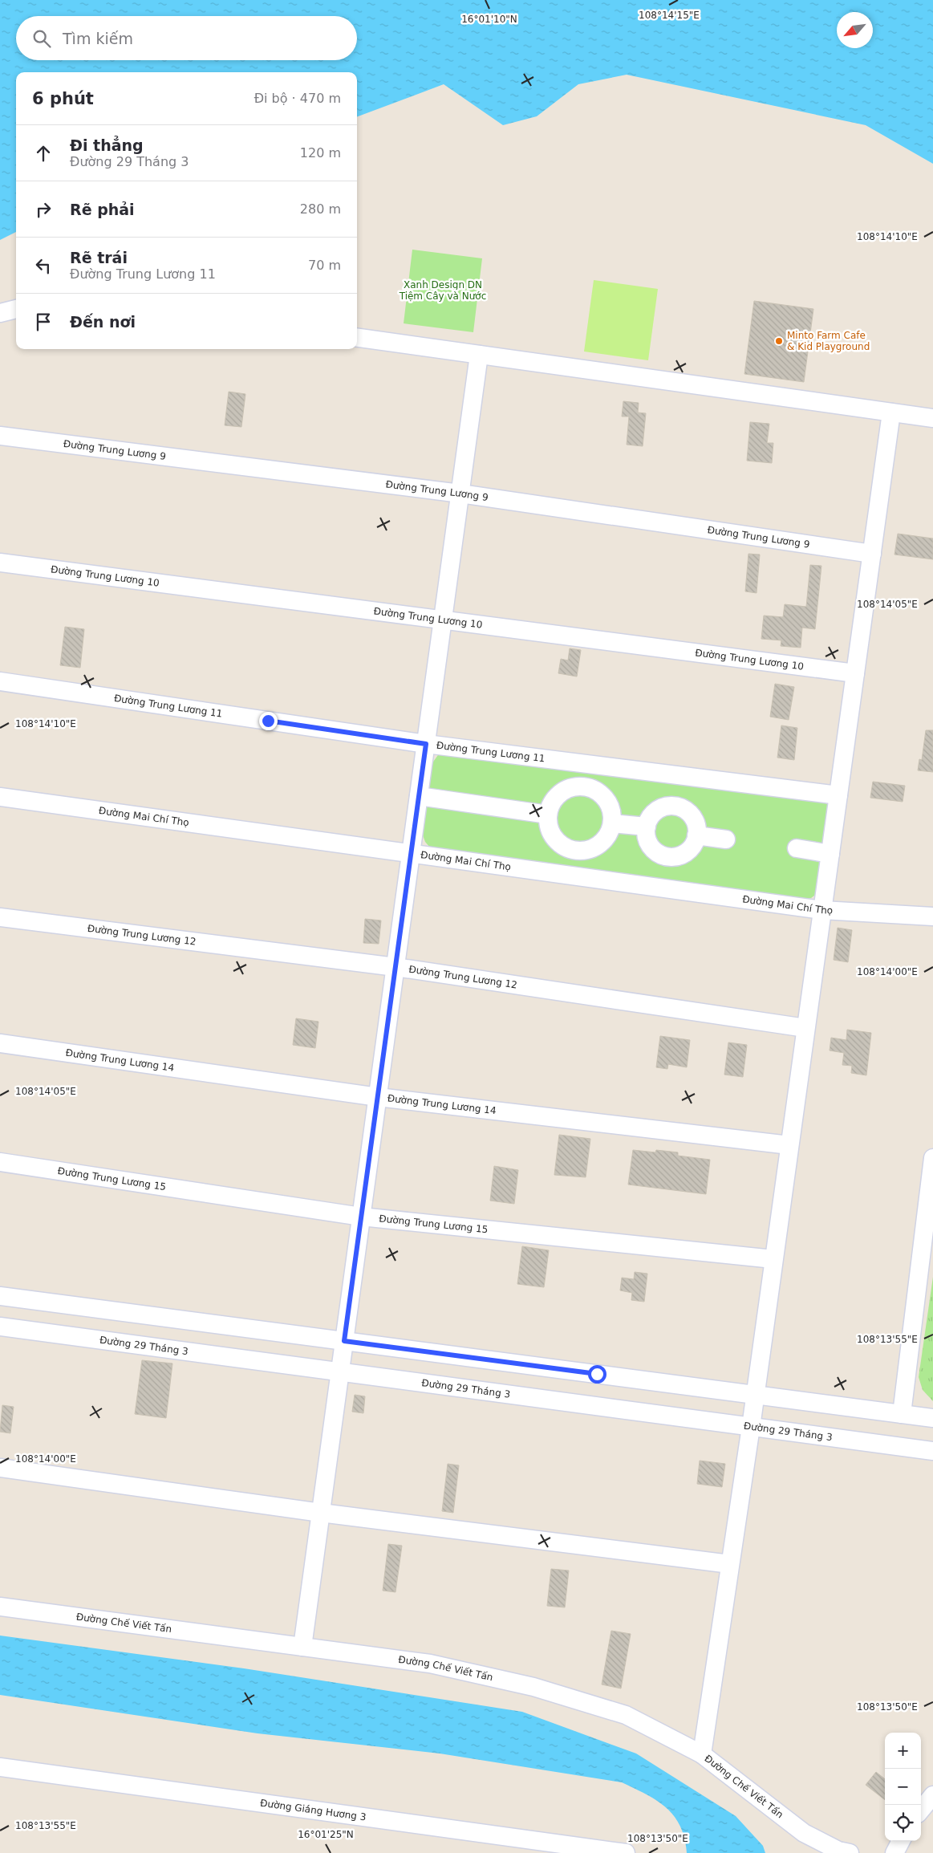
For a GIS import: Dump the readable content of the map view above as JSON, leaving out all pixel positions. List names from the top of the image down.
{
  "streets": {
    "street": [
      "Đường Trung Lương 9",
      "Đường Trung Lương 10",
      "Đường Trung Lương 11",
      "Đường Mai Chí Thọ",
      "Đường Trung Lương 12",
      "Đường Trung Lương 14",
      "Đường Trung Lương 15",
      "Đường 29 Tháng 3",
      "Đường Chế Viết Tấn",
      "Đường Giáng Hương 3"
    ]
  },
  "parks": ["Xanh Design DN Tiệm Cây và Nước"],
  "places": ["Minto Farm Cafe & Kid Playground"],
  "north": "bottom left",
  "page": {
    "search": "Tìm kiếm",
    "heading": ["6 phút", "Đi bộ · 470 m"],
    "list": [
      ["Đi thẳng", "Đường 29 Tháng 3", "120 m"],
      ["Rẽ phải", "280 m"],
      ["Rẽ trái", "Đường Trung Lương 11", "70 m"],
      "Đến nơi"
    ],
    "map_buttons": ["+", "−"]
  },
  "coordinates": [
    "108°14'15\"E",
    "16°01'10\"N",
    "108°14'10\"E",
    "108°14'05\"E",
    "108°14'00\"E",
    "108°13'55\"E",
    "108°13'50\"E",
    "16°01'25\"N"
  ]
}
